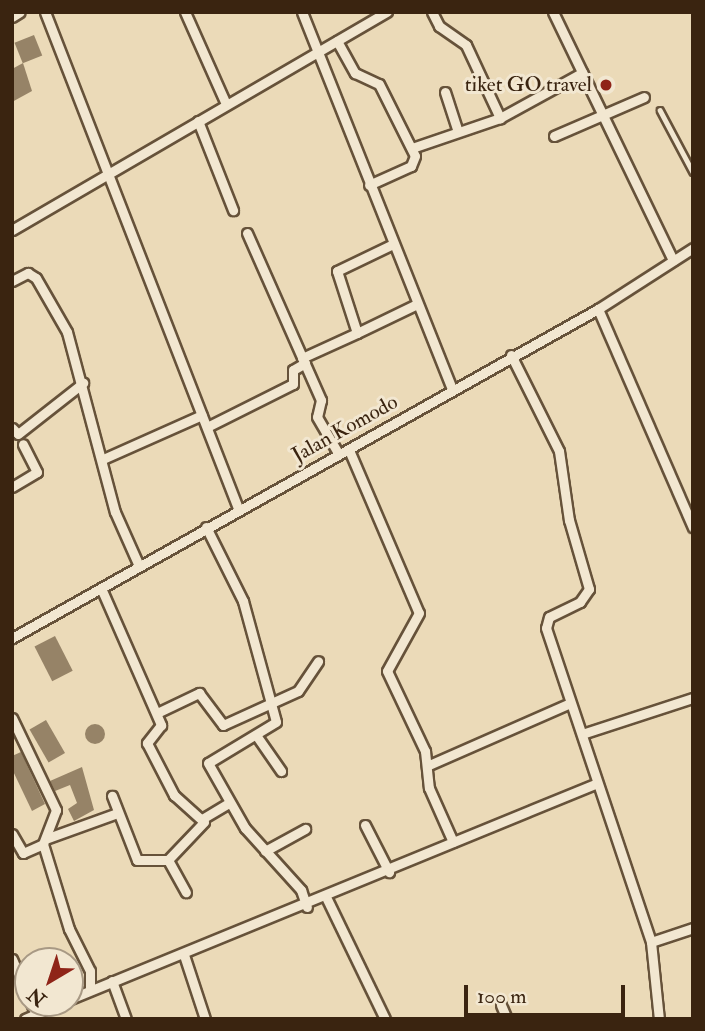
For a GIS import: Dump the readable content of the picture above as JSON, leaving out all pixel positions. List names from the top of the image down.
{
  "streets": {
    "street": ["Jalan Komodo"]
  },
  "places": ["tiket GO travel"],
  "scale_bar": "100 m",
  "north": "bottom left"
}
